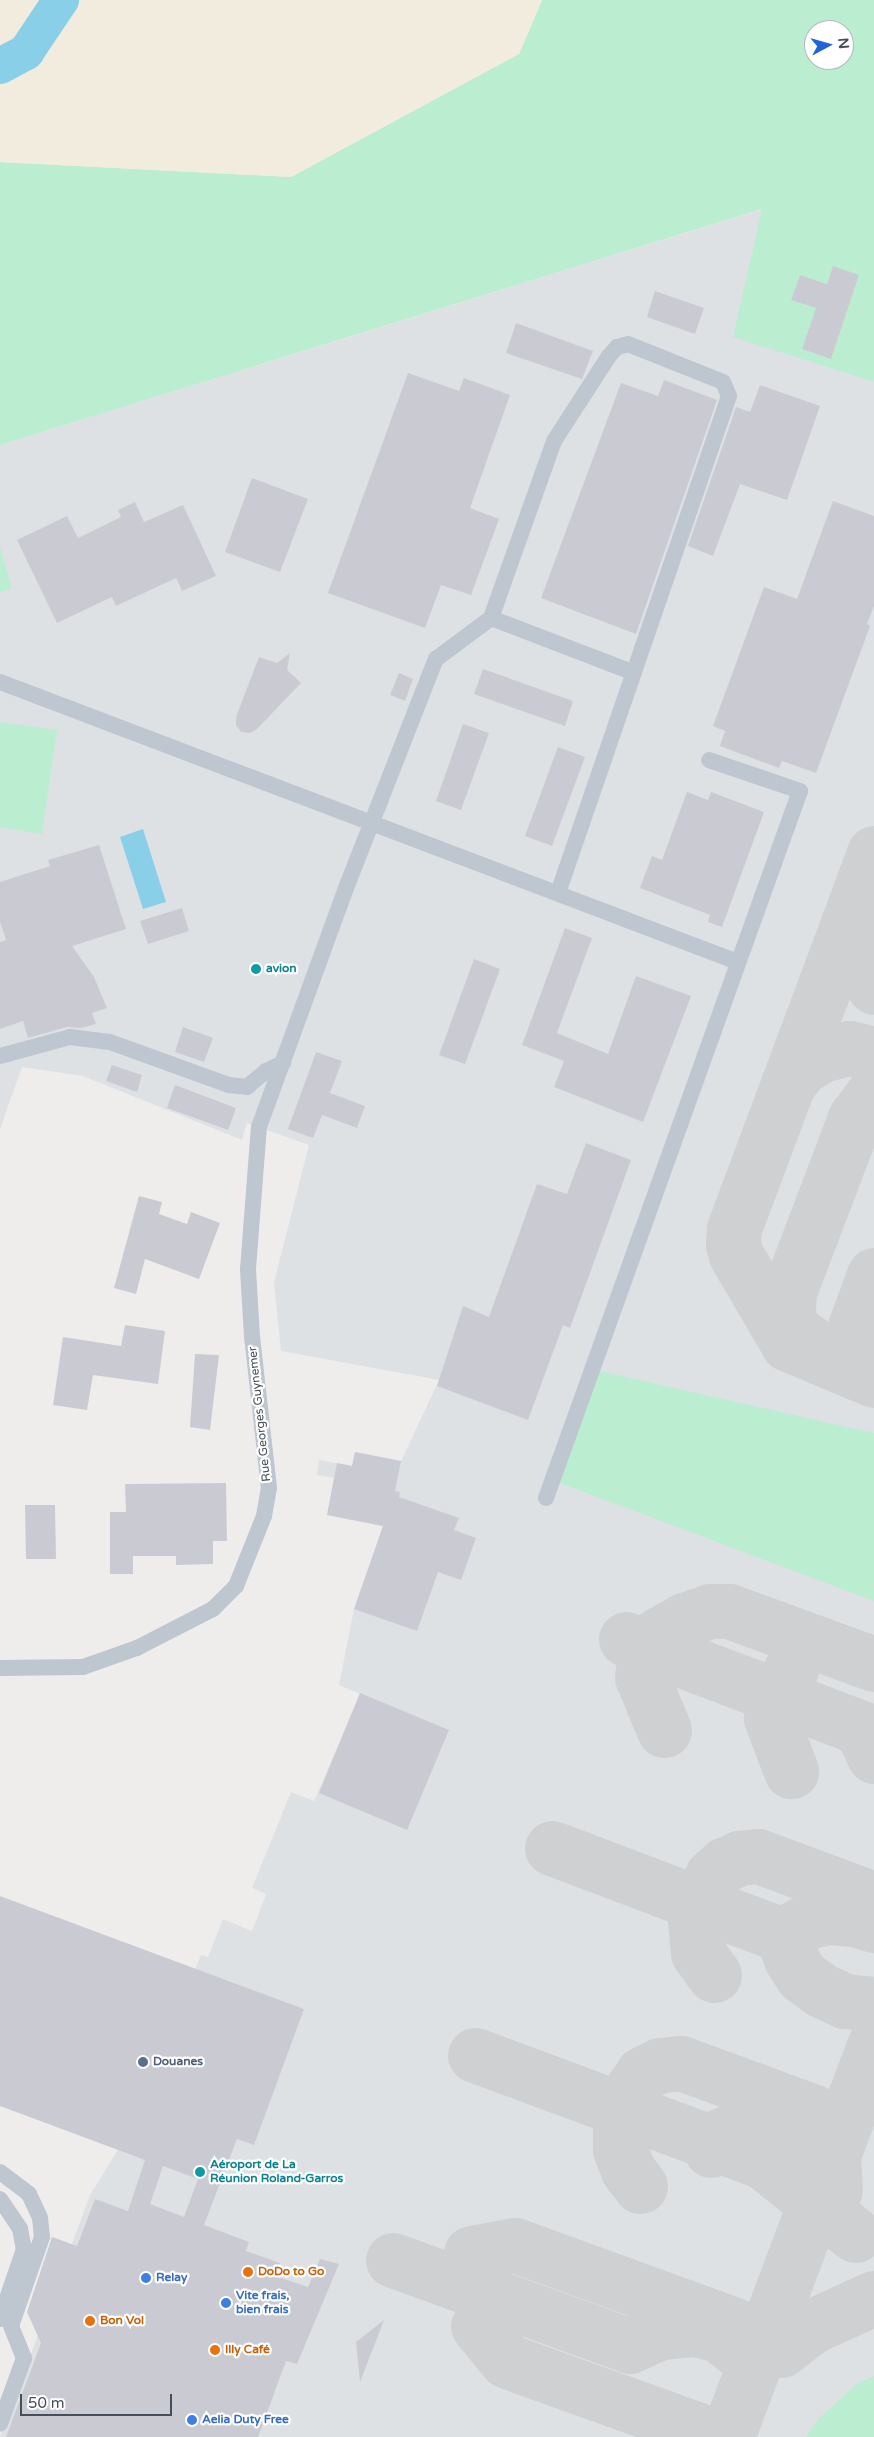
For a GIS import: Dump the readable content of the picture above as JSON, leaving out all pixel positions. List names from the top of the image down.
{
  "streets": {
    "street": ["Rue Georges Guynemer"]
  },
  "places": [
    "avion",
    "Douanes",
    "Aéroport de La Réunion Roland-Garros",
    "DoDo to Go",
    "Relay",
    "Vite frais, bien frais",
    "Bon Vol",
    "Illy Café",
    "Aelia Duty Free"
  ],
  "scale_bar": "50 m",
  "north": "right"
}
